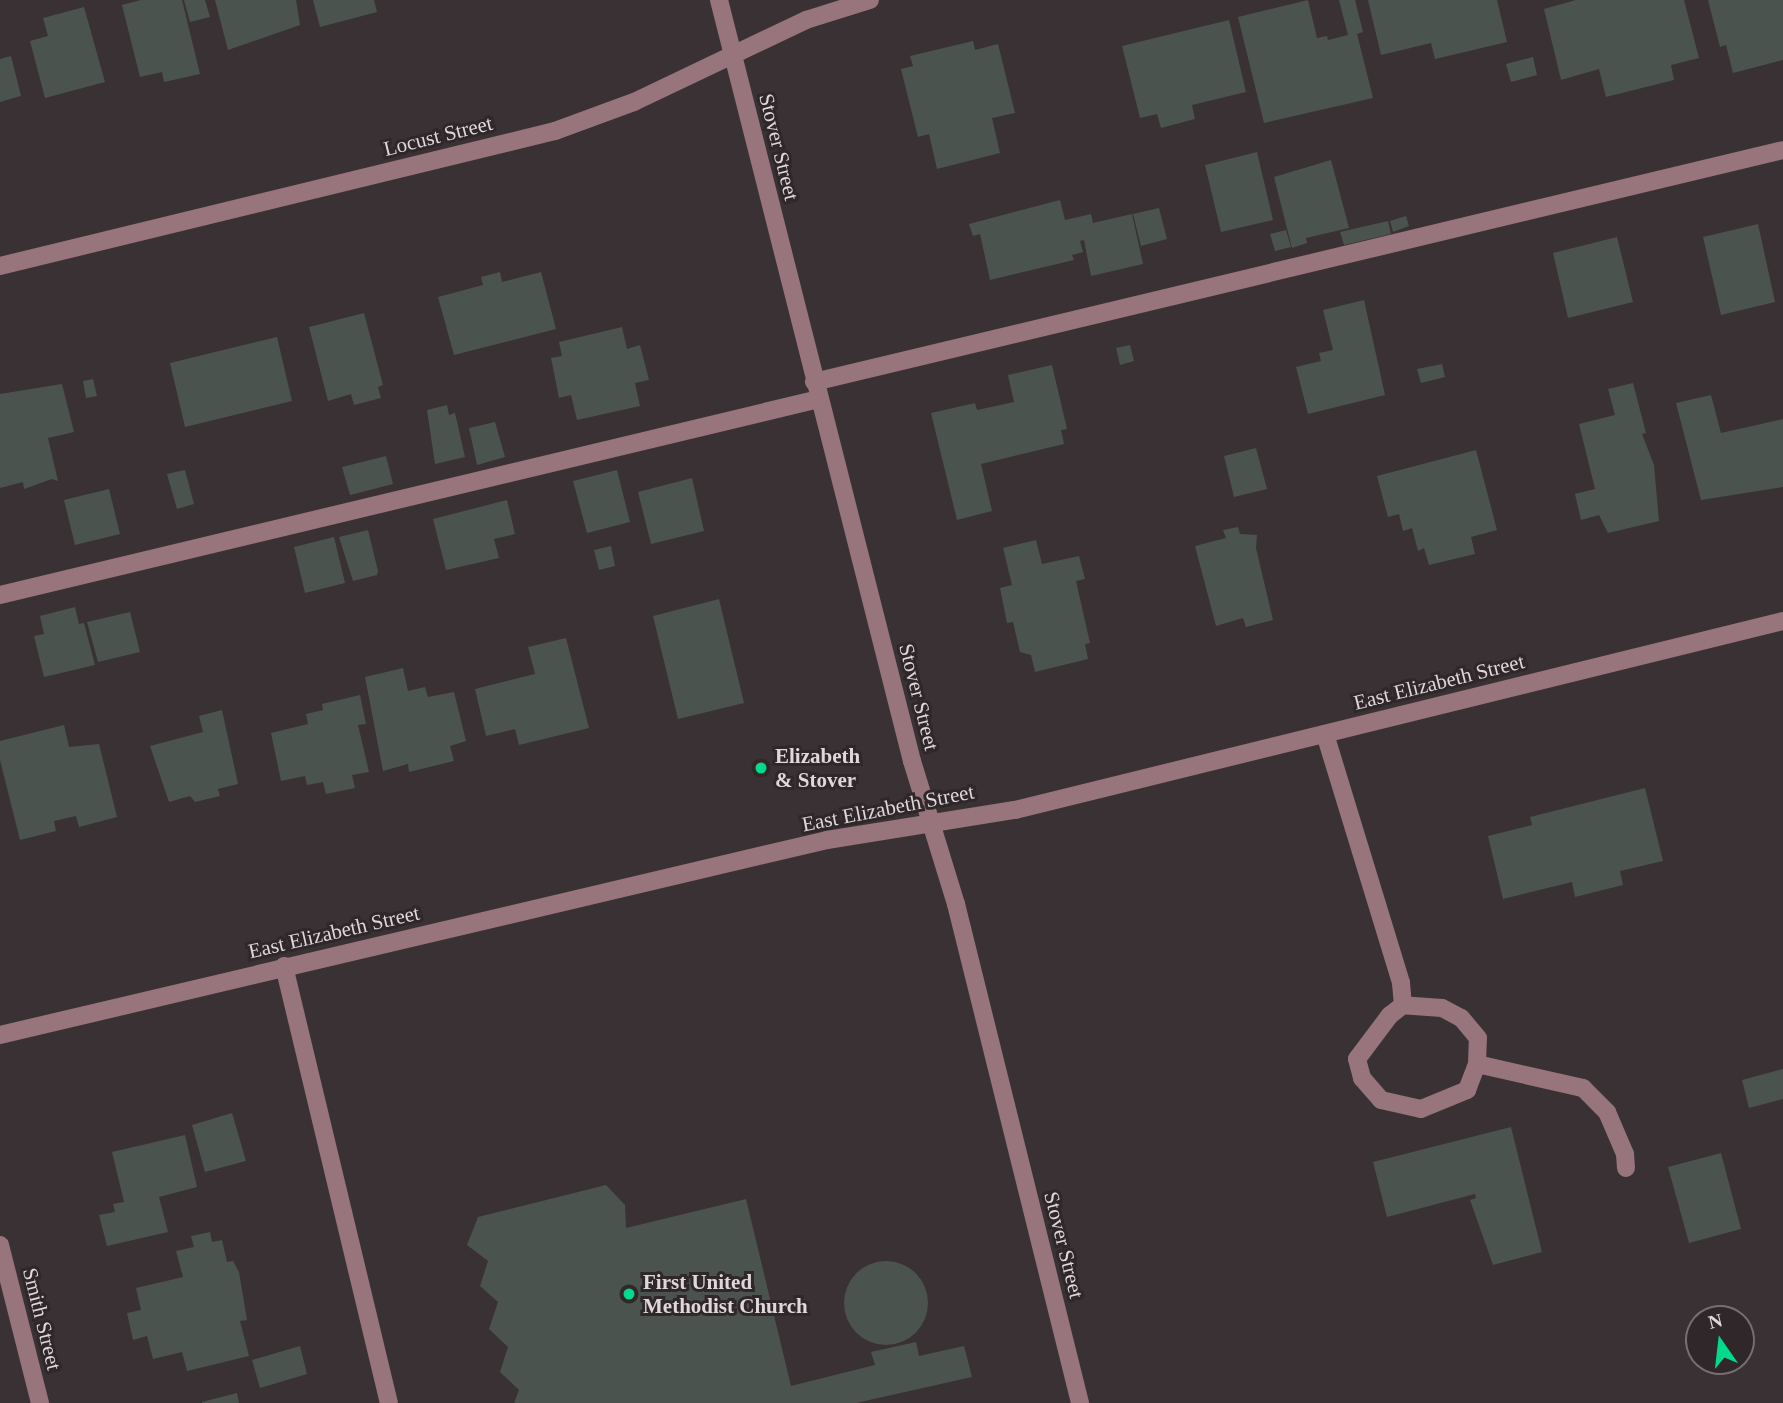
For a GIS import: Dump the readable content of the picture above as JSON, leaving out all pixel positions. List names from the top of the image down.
{
  "streets": {
    "street": [
      "Locust Street",
      "Stover Street",
      "East Elizabeth Street",
      "Smith Street"
    ]
  },
  "crossings": [
    ["Locust Street", "Stover Street"],
    ["Stover Street", "East Elizabeth Street"]
  ],
  "places": ["Elizabeth & Stover", "First United Methodist Church"],
  "north": "top"
}
